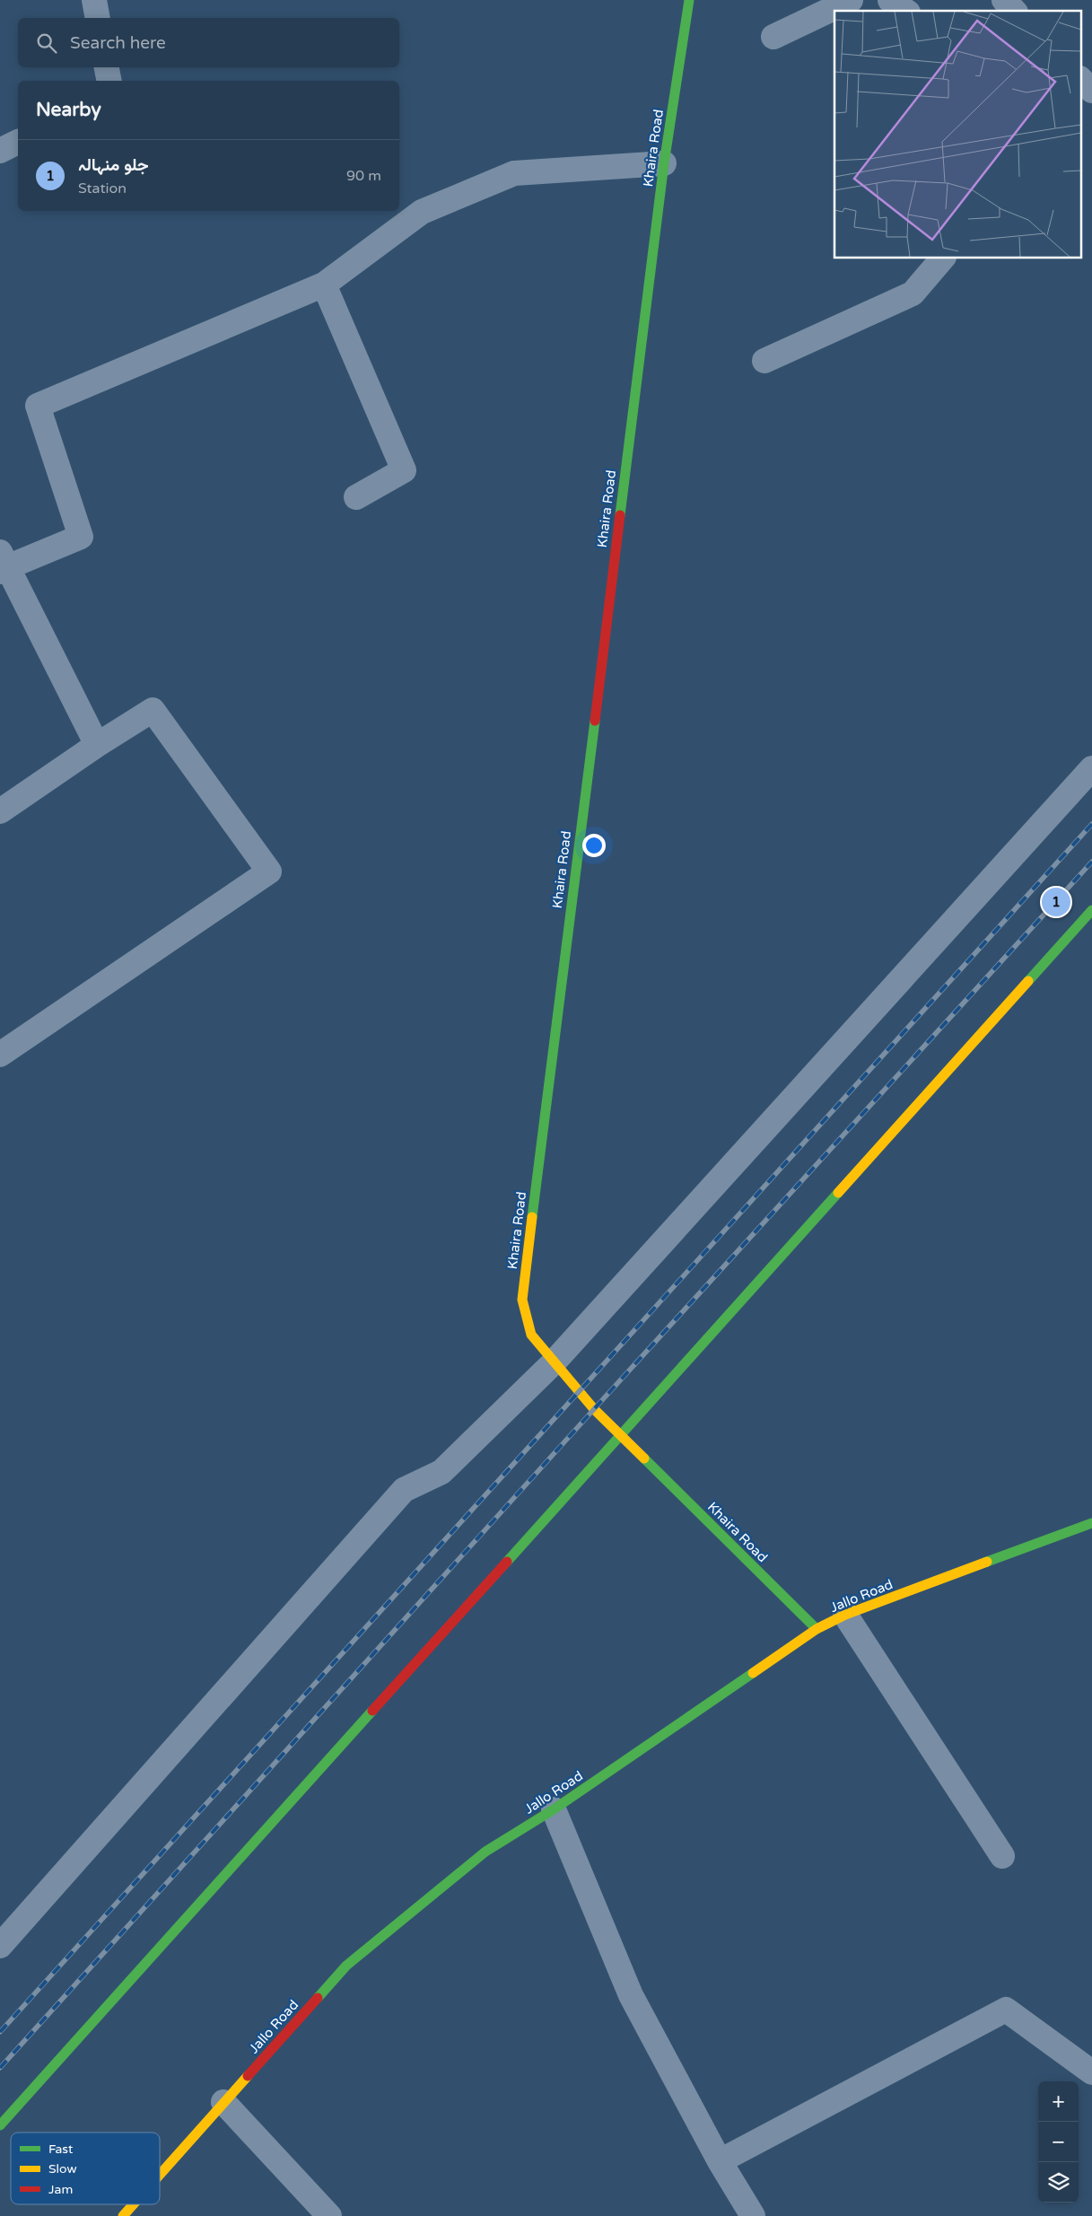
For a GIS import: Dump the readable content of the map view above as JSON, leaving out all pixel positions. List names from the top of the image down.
{
  "streets": {
    "street": ["Khaira Road", "Jallo Road"]
  },
  "crossings": [
    ["Khaira Road", "Jallo Road"]
  ],
  "legend": ["Fast", "Slow", "Jam"],
  "page": {
    "search": "Search here",
    "heading": "Nearby",
    "list": [
      {
        "mark": "1",
        "name": "جلو منہالہ",
        "note": "Station",
        "value": "90 m"
      }
    ],
    "pins": "1",
    "map_buttons": ["+", "−"]
  }
}
